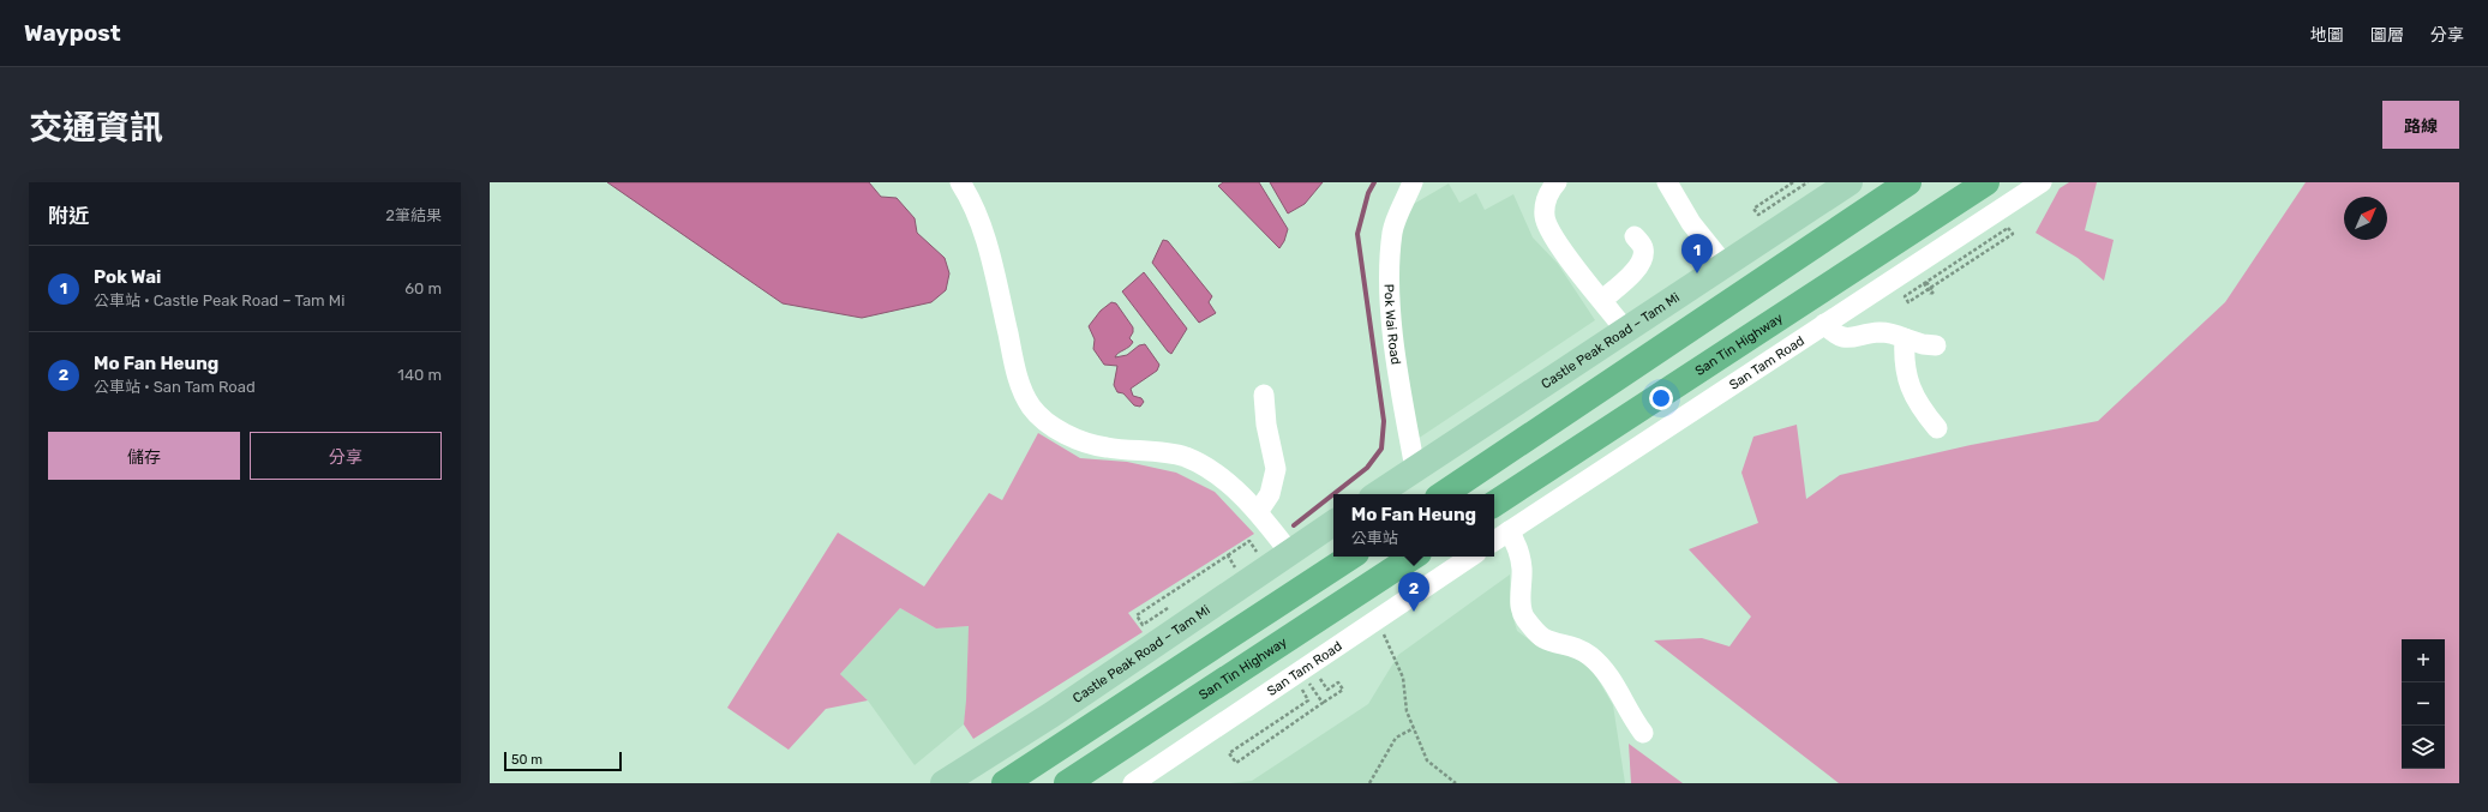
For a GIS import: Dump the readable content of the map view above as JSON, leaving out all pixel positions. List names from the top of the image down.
{
  "streets": {
    "highway": ["San Tin Highway"],
    "main road": ["Castle Peak Road – Tam Mi"],
    "street": ["Pok Wai Road", "San Tam Road"]
  },
  "crossings": [
    ["Pok Wai Road", "Castle Peak Road – Tam Mi"]
  ],
  "scale_bar": "50 m",
  "north": "top right",
  "page": {
    "header": "Waypost",
    "nav": ["地圖", "圖層", "分享"],
    "title": "交通資訊",
    "buttons": [
      "路線",
      ["儲存", "分享"]
    ],
    "heading": ["附近", "2筆結果"],
    "pins": ["1", "2"],
    "list": [
      {
        "mark": "1",
        "name": "Pok Wai",
        "note": "公車站 · Castle Peak Road – Tam Mi",
        "value": "60 m"
      },
      {
        "mark": "2",
        "name": "Mo Fan Heung",
        "note": "公車站 · San Tam Road",
        "value": "140 m"
      }
    ],
    "popup": ["Mo Fan Heung", "公車站"],
    "map_buttons": ["+", "−"],
    "scale": "50 m"
  }
}
